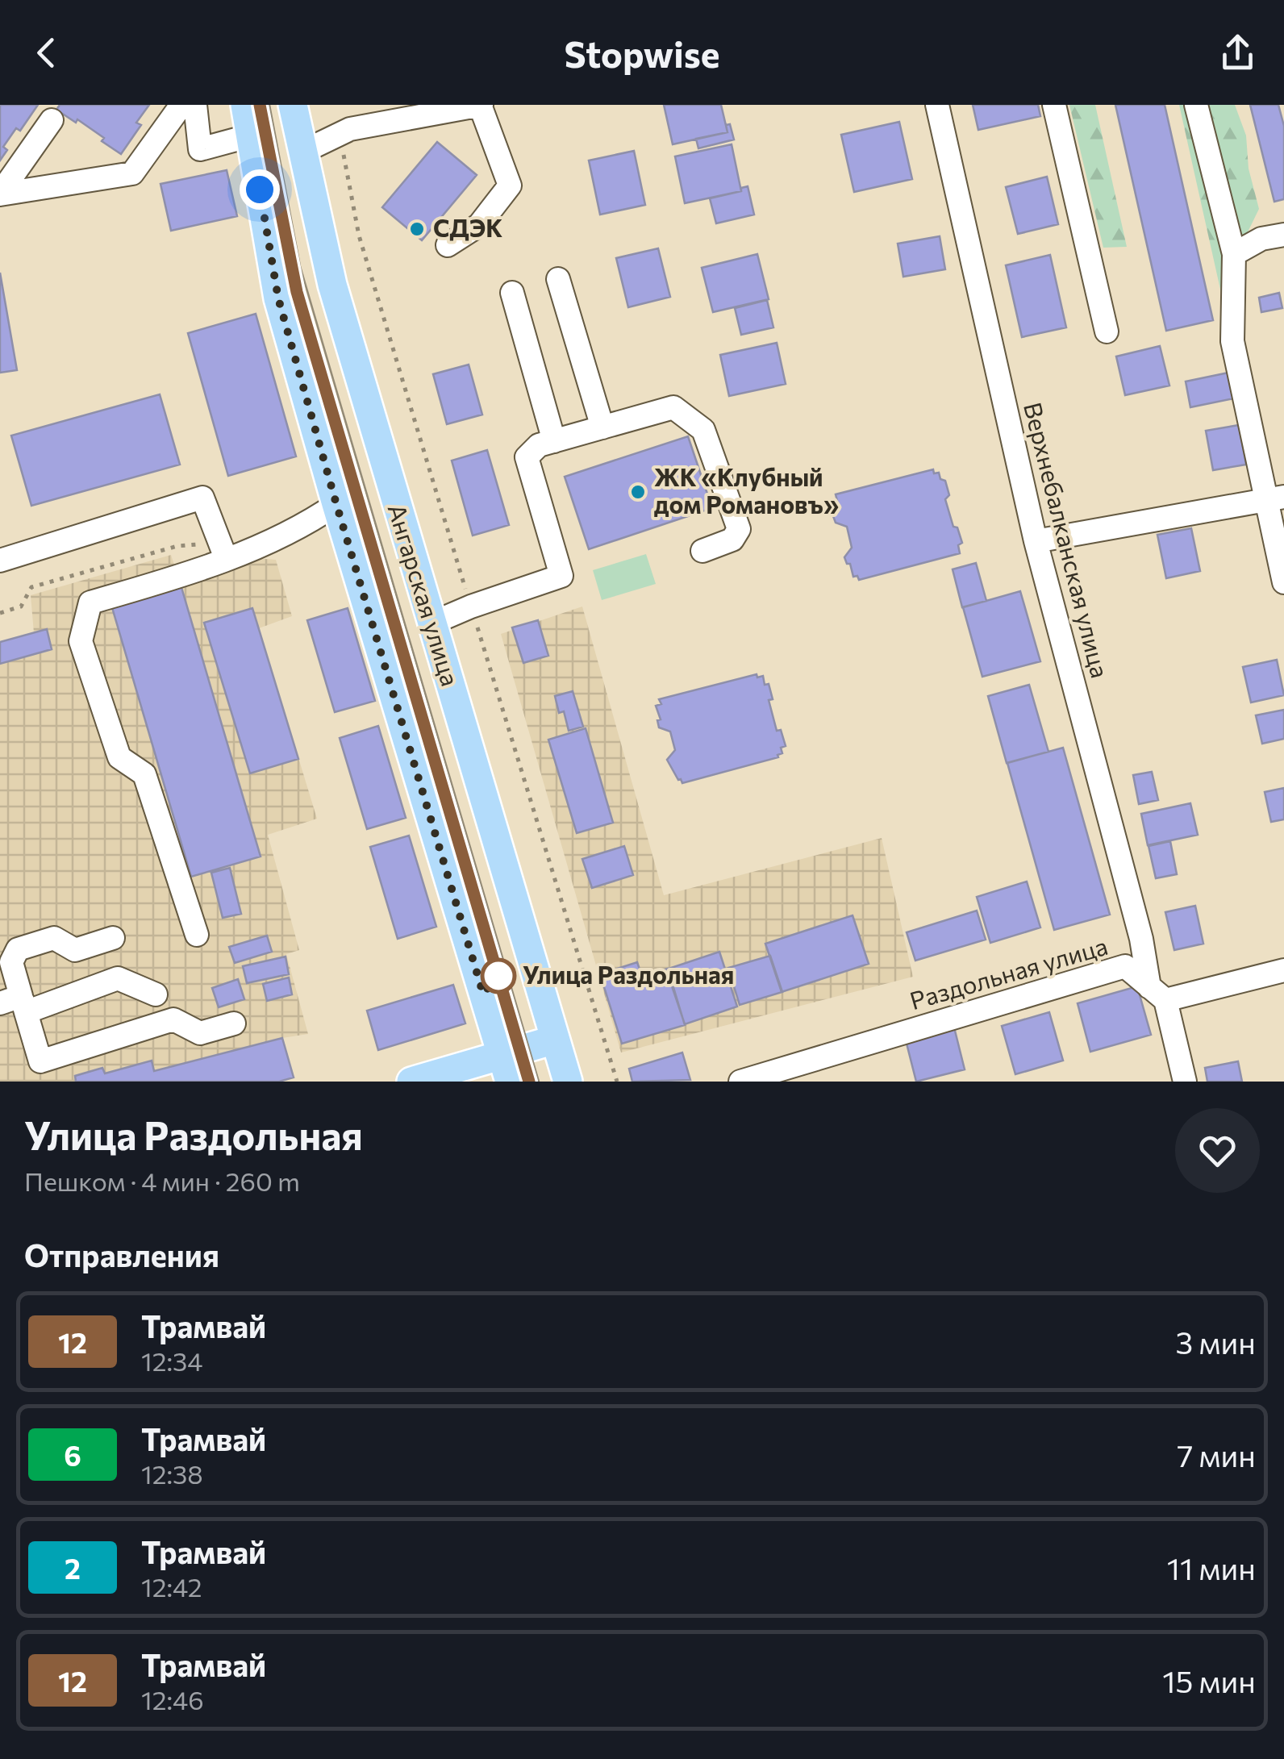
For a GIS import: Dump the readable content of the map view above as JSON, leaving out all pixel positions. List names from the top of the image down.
{
  "streets": {
    "main road": ["Ангарская улица"],
    "street": ["Верхнебалканская улица", "Раздольная улица"]
  },
  "crossings": [
    ["Верхнебалканская улица", "Раздольная улица"]
  ],
  "places": ["СДЭК", "ЖК «Клубный дом Романовъ»", "Улица Раздольная"],
  "lines": ["tram line 12"],
  "page": {
    "header": "Stopwise",
    "heading": [
      ["Улица Раздольная", "Пешком · 4 мин · 260 m"],
      "Отправления"
    ],
    "list": [
      {
        "mark": "12",
        "name": "Трамвай",
        "note": "12:34",
        "value": "3 мин"
      },
      {
        "mark": "6",
        "name": "Трамвай",
        "note": "12:38",
        "value": "7 мин"
      },
      {
        "mark": "2",
        "name": "Трамвай",
        "note": "12:42",
        "value": "11 мин"
      },
      {
        "mark": "12",
        "name": "Трамвай",
        "note": "12:46",
        "value": "15 мин"
      }
    ]
  }
}
